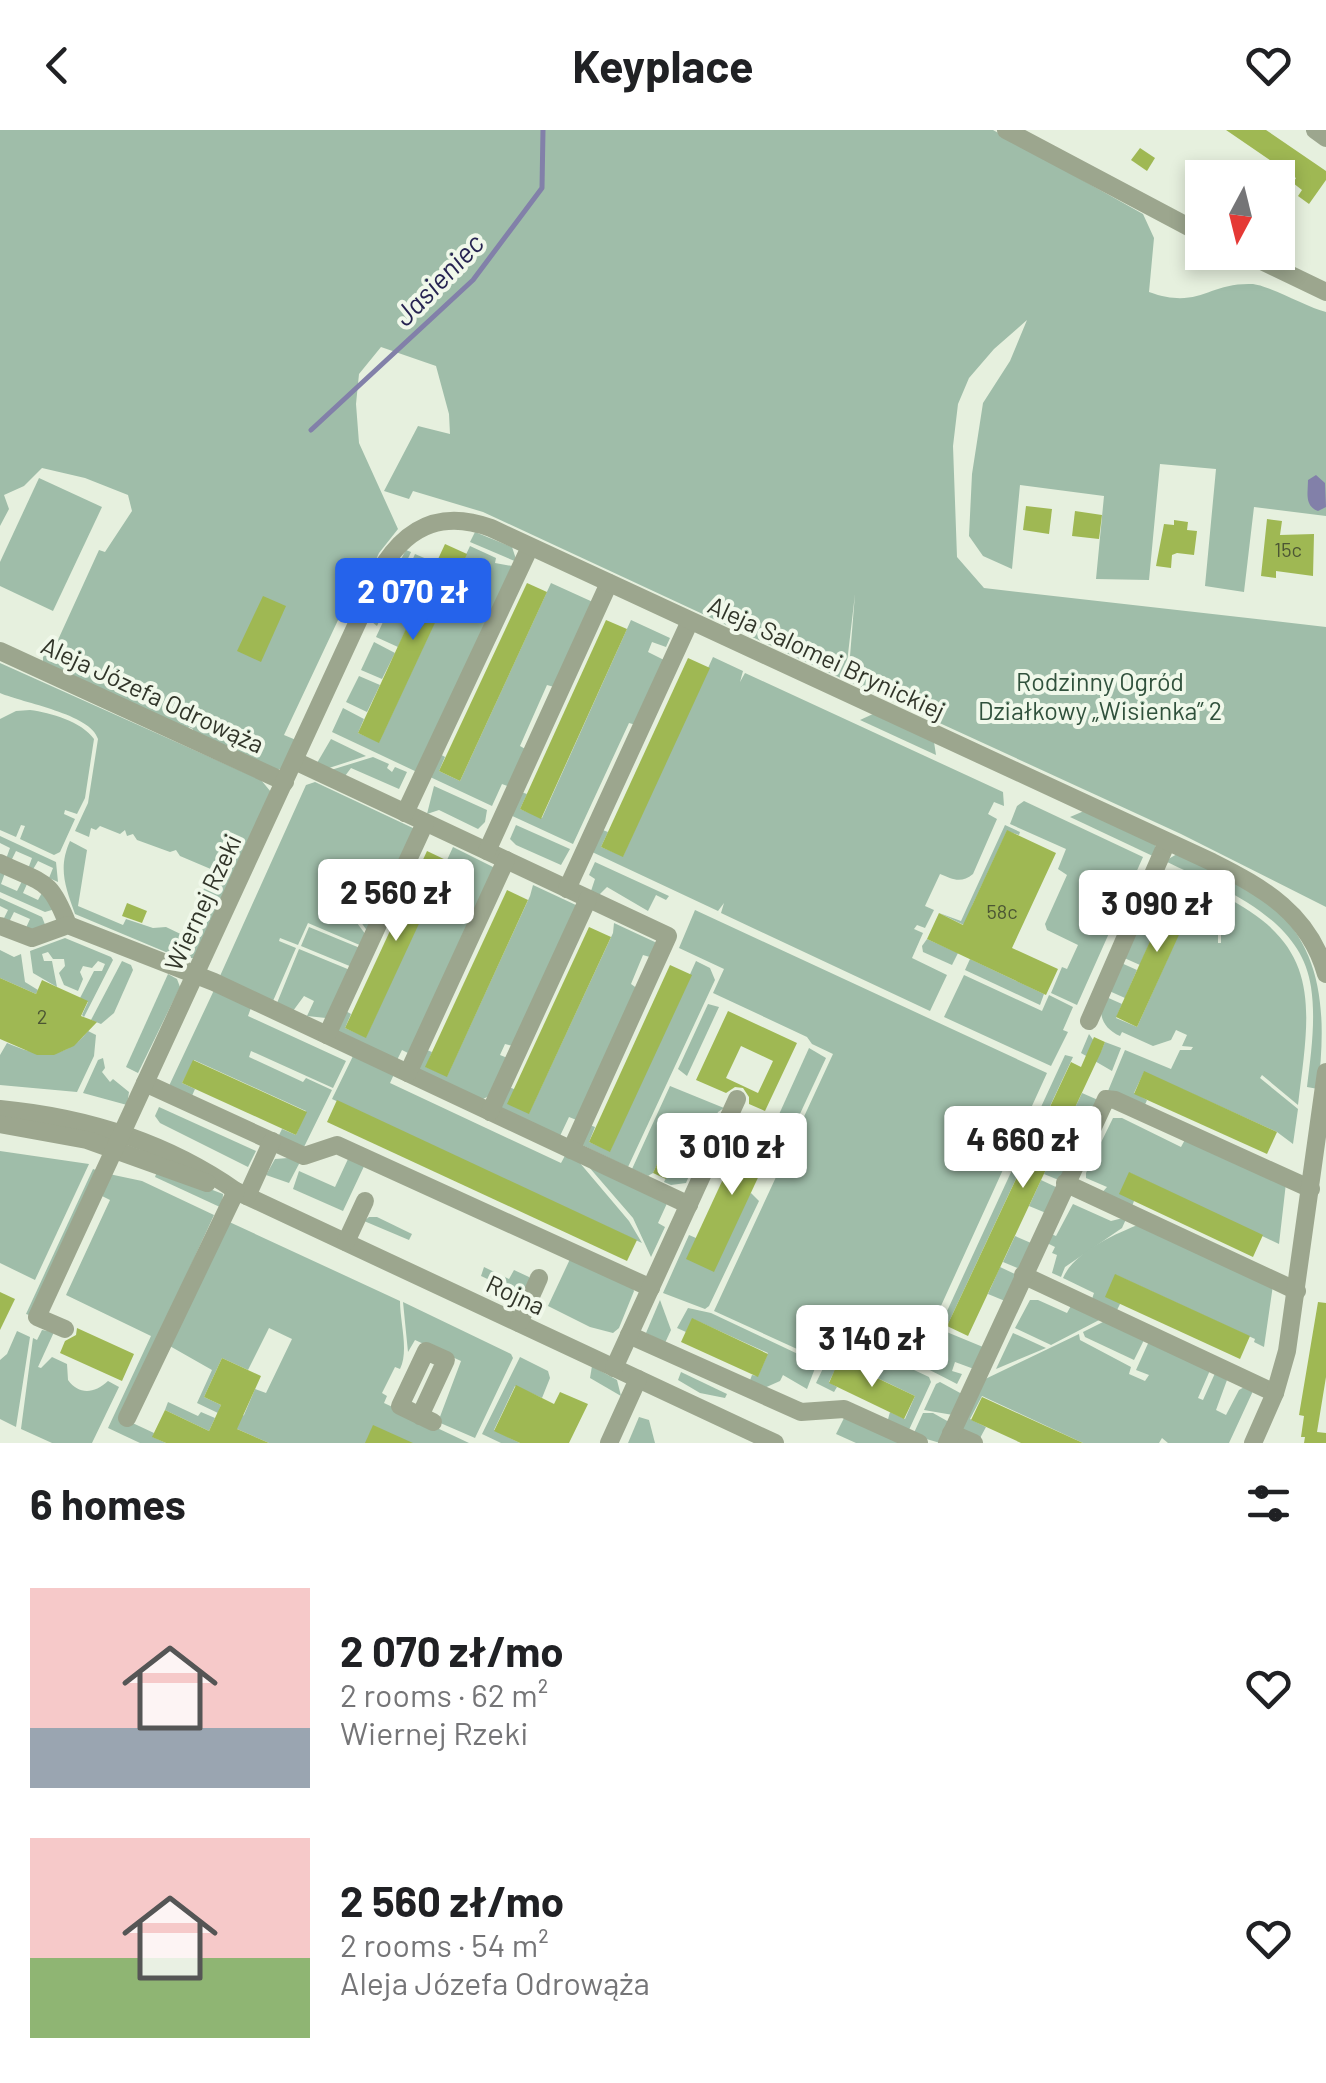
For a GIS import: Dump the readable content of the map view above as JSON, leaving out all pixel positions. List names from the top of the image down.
{
  "streets": {
    "street": [
      "Aleja Salomei Brynickiej",
      "Aleja Józefa Odrowąża",
      "Wiernej Rzeki",
      "Rojna"
    ]
  },
  "crossings": [
    ["Aleja Salomei Brynickiej", "Wiernej Rzeki"],
    ["Aleja Józefa Odrowąża", "Wiernej Rzeki"],
    ["Wiernej Rzeki", "Rojna"]
  ],
  "water": ["Jasieniec"],
  "parks": ["Rodzinny Ogród Działkowy „Wisienka” 2"],
  "house_numbers": ["15c", "58c", "2"],
  "north": "bottom",
  "page": {
    "header": "Keyplace",
    "price": [
      "2 070 zł",
      "2 560 zł",
      "3 090 zł",
      "4 660 zł",
      "3 010 zł",
      "3 140 zł"
    ],
    "heading": "6 homes",
    "list": [
      {
        "name": "2 070 zł/mo",
        "note": "2 rooms · 62 m² · Wiernej Rzeki"
      },
      {
        "name": "2 560 zł/mo",
        "note": "2 rooms · 54 m² · Aleja Józefa Odrowąża"
      }
    ]
  }
}
